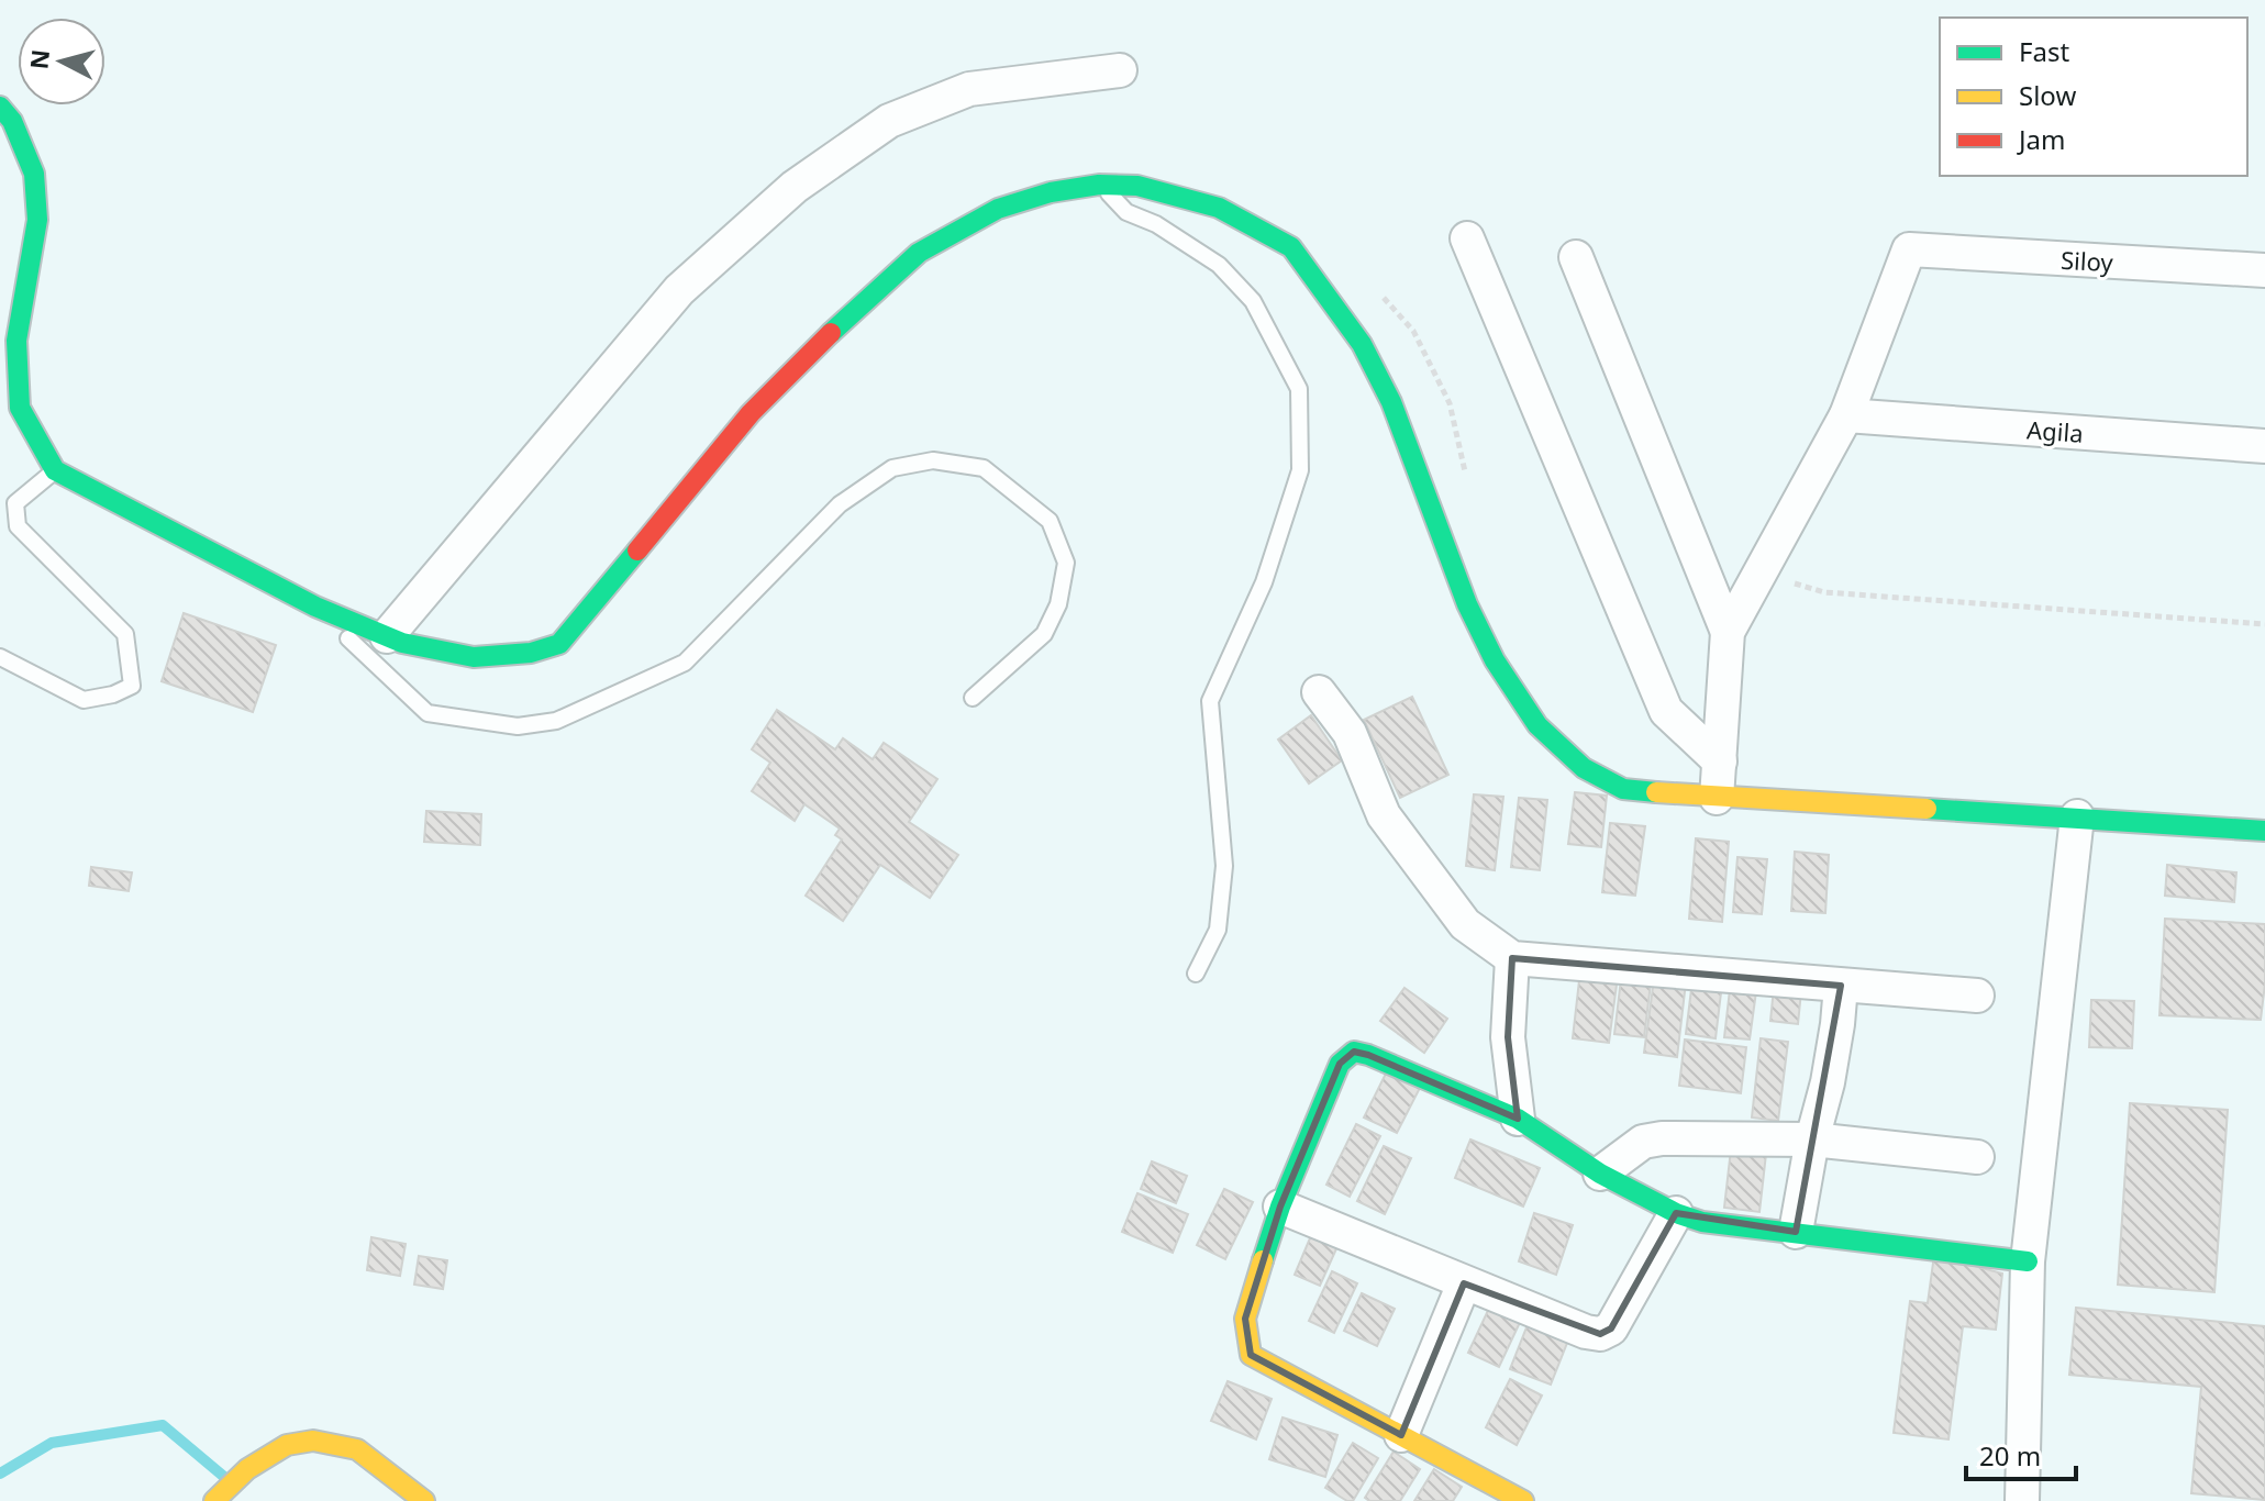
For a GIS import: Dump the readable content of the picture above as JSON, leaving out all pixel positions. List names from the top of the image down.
{
  "streets": {
    "street": ["Siloy", "Agila"]
  },
  "crossings": [
    ["Siloy", "Agila"]
  ],
  "legend": ["Fast", "Slow", "Jam"],
  "scale_bar": "20 m",
  "north": "left"
}
